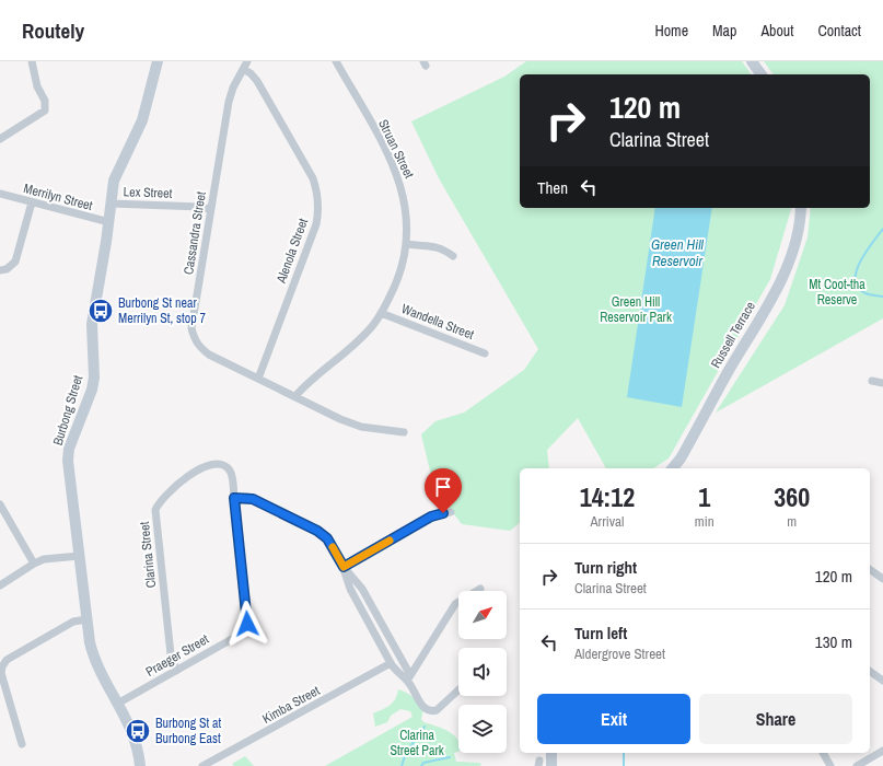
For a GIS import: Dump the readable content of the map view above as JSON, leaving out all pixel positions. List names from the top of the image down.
{
  "streets": {
    "street": [
      "Struan Street",
      "Lex Street",
      "Merrilyn Street",
      "Cassandra Street",
      "Alenola Street",
      "Wandella Street",
      "Russell Terrace",
      "Burbong Street",
      "Clarina Street",
      "Praeger Street",
      "Kimba Street"
    ]
  },
  "crossings": [
    ["Struan Street", "Cassandra Street"],
    ["Struan Street", "Wandella Street"],
    ["Lex Street", "Cassandra Street"],
    ["Lex Street", "Burbong Street"],
    ["Merrilyn Street", "Burbong Street"],
    ["Cassandra Street", "Alenola Street"],
    ["Burbong Street", "Praeger Street"],
    ["Clarina Street", "Praeger Street"]
  ],
  "water": ["Green Hill Reservoir"],
  "parks": ["Mt Coot-tha Reserve", "Green Hill Reservoir Park", "Clarina Street Park"],
  "places": {
    "bus stop": ["Burbong St near Merrilyn St, stop 7", "Burbong St at Burbong East"]
  },
  "north": "top right",
  "page": {
    "header": "Routely",
    "nav": [
      "Home",
      "Map",
      "About",
      "Contact"
    ],
    "turn": ["120 m", "Clarina Street"],
    "then": "Then",
    "eta": [
      "14:12",
      "Arrival",
      "1",
      "min",
      "360",
      "m"
    ],
    "list": [
      {
        "name": "Turn right",
        "note": "Clarina Street",
        "value": "120 m"
      },
      {
        "name": "Turn left",
        "note": "Aldergrove Street",
        "value": "130 m"
      }
    ],
    "buttons": ["Exit", "Share"]
  }
}
